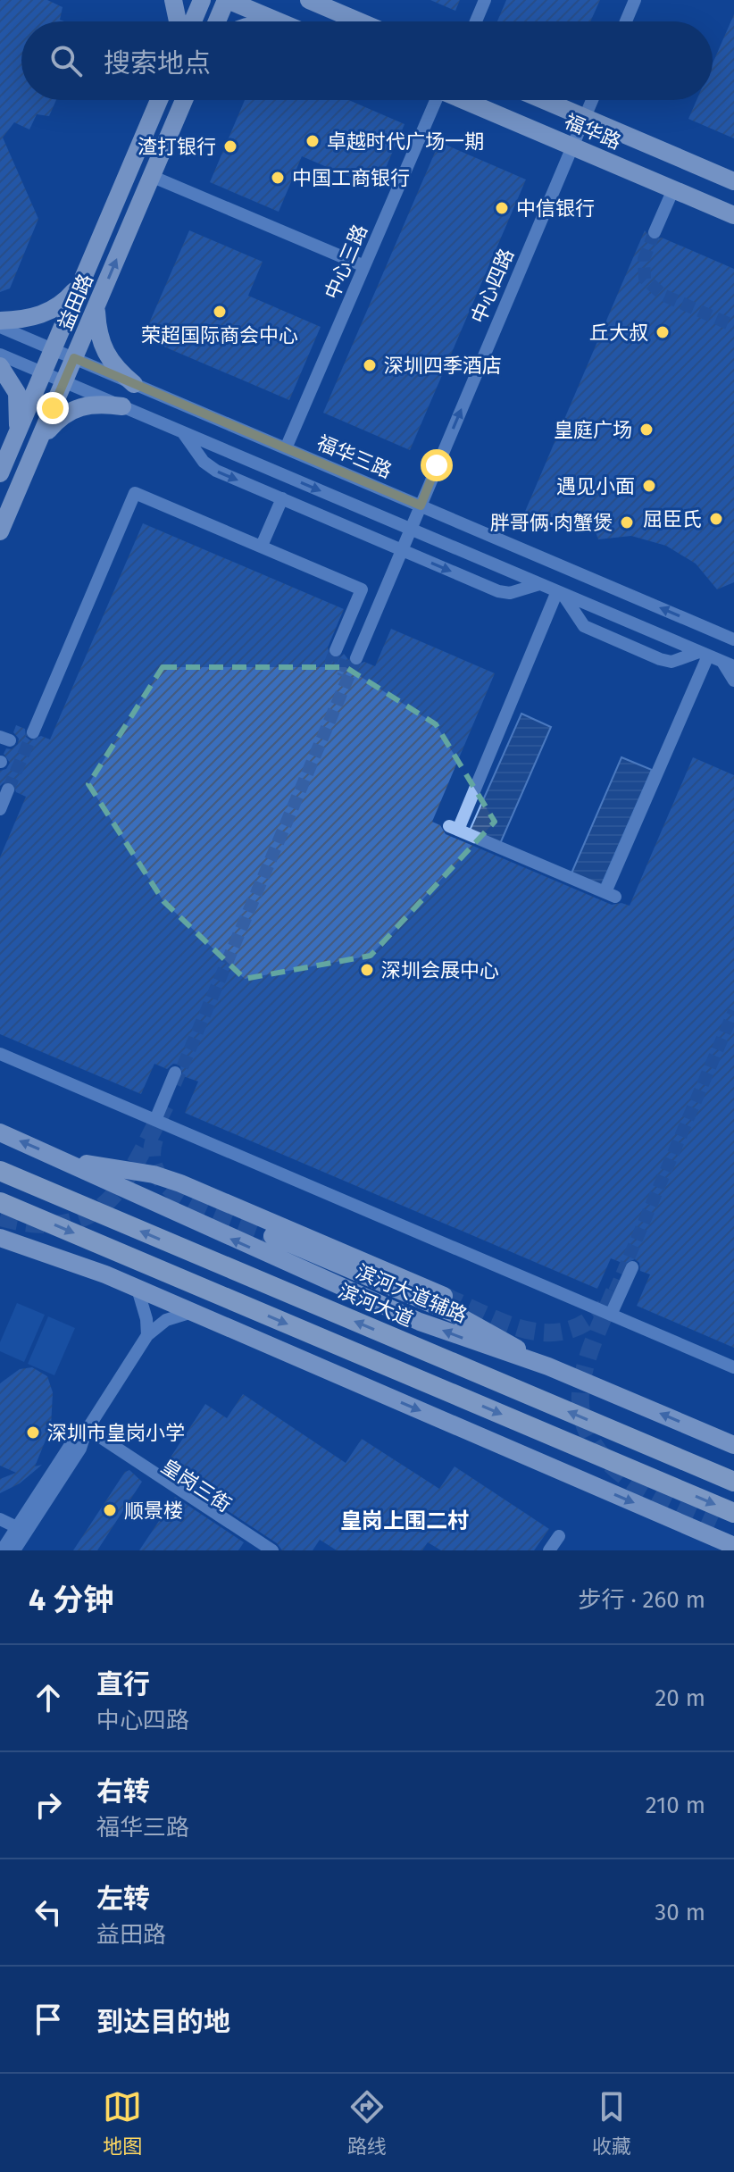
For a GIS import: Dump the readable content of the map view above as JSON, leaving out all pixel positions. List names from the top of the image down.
{
  "streets": {
    "highway": ["滨河大道"],
    "main road": ["福华路", "益田路", "滨河大道辅路"],
    "street": [
      "中心三路",
      "中心四路",
      "福华三路",
      "皇岗三街"
    ]
  },
  "crossings": [
    ["福华路", "中心四路"],
    ["中心三路", "福华三路"],
    ["中心四路", "福华三路"],
    ["益田路", "福华三路"]
  ],
  "one_way": ["中心四路"],
  "districts": ["皇岗上围二村"],
  "places": [
    "卓越时代广场一期",
    "渣打银行",
    "中国工商银行",
    "中信银行",
    "荣超国际商会中心",
    "丘大叔",
    "深圳四季酒店",
    "皇庭广场",
    "遇见小面",
    "屈臣氏",
    "胖哥俩·肉蟹煲",
    "深圳会展中心",
    "深圳市皇岗小学",
    "顺景楼"
  ],
  "page": {
    "search": "搜索地点",
    "heading": ["4 分钟", "步行 · 260 m"],
    "list": [
      ["直行", "中心四路", "20 m"],
      ["右转", "福华三路", "210 m"],
      ["左转", "益田路", "30 m"],
      "到达目的地"
    ],
    "nav": ["地图", "路线", "收藏"]
  }
}
